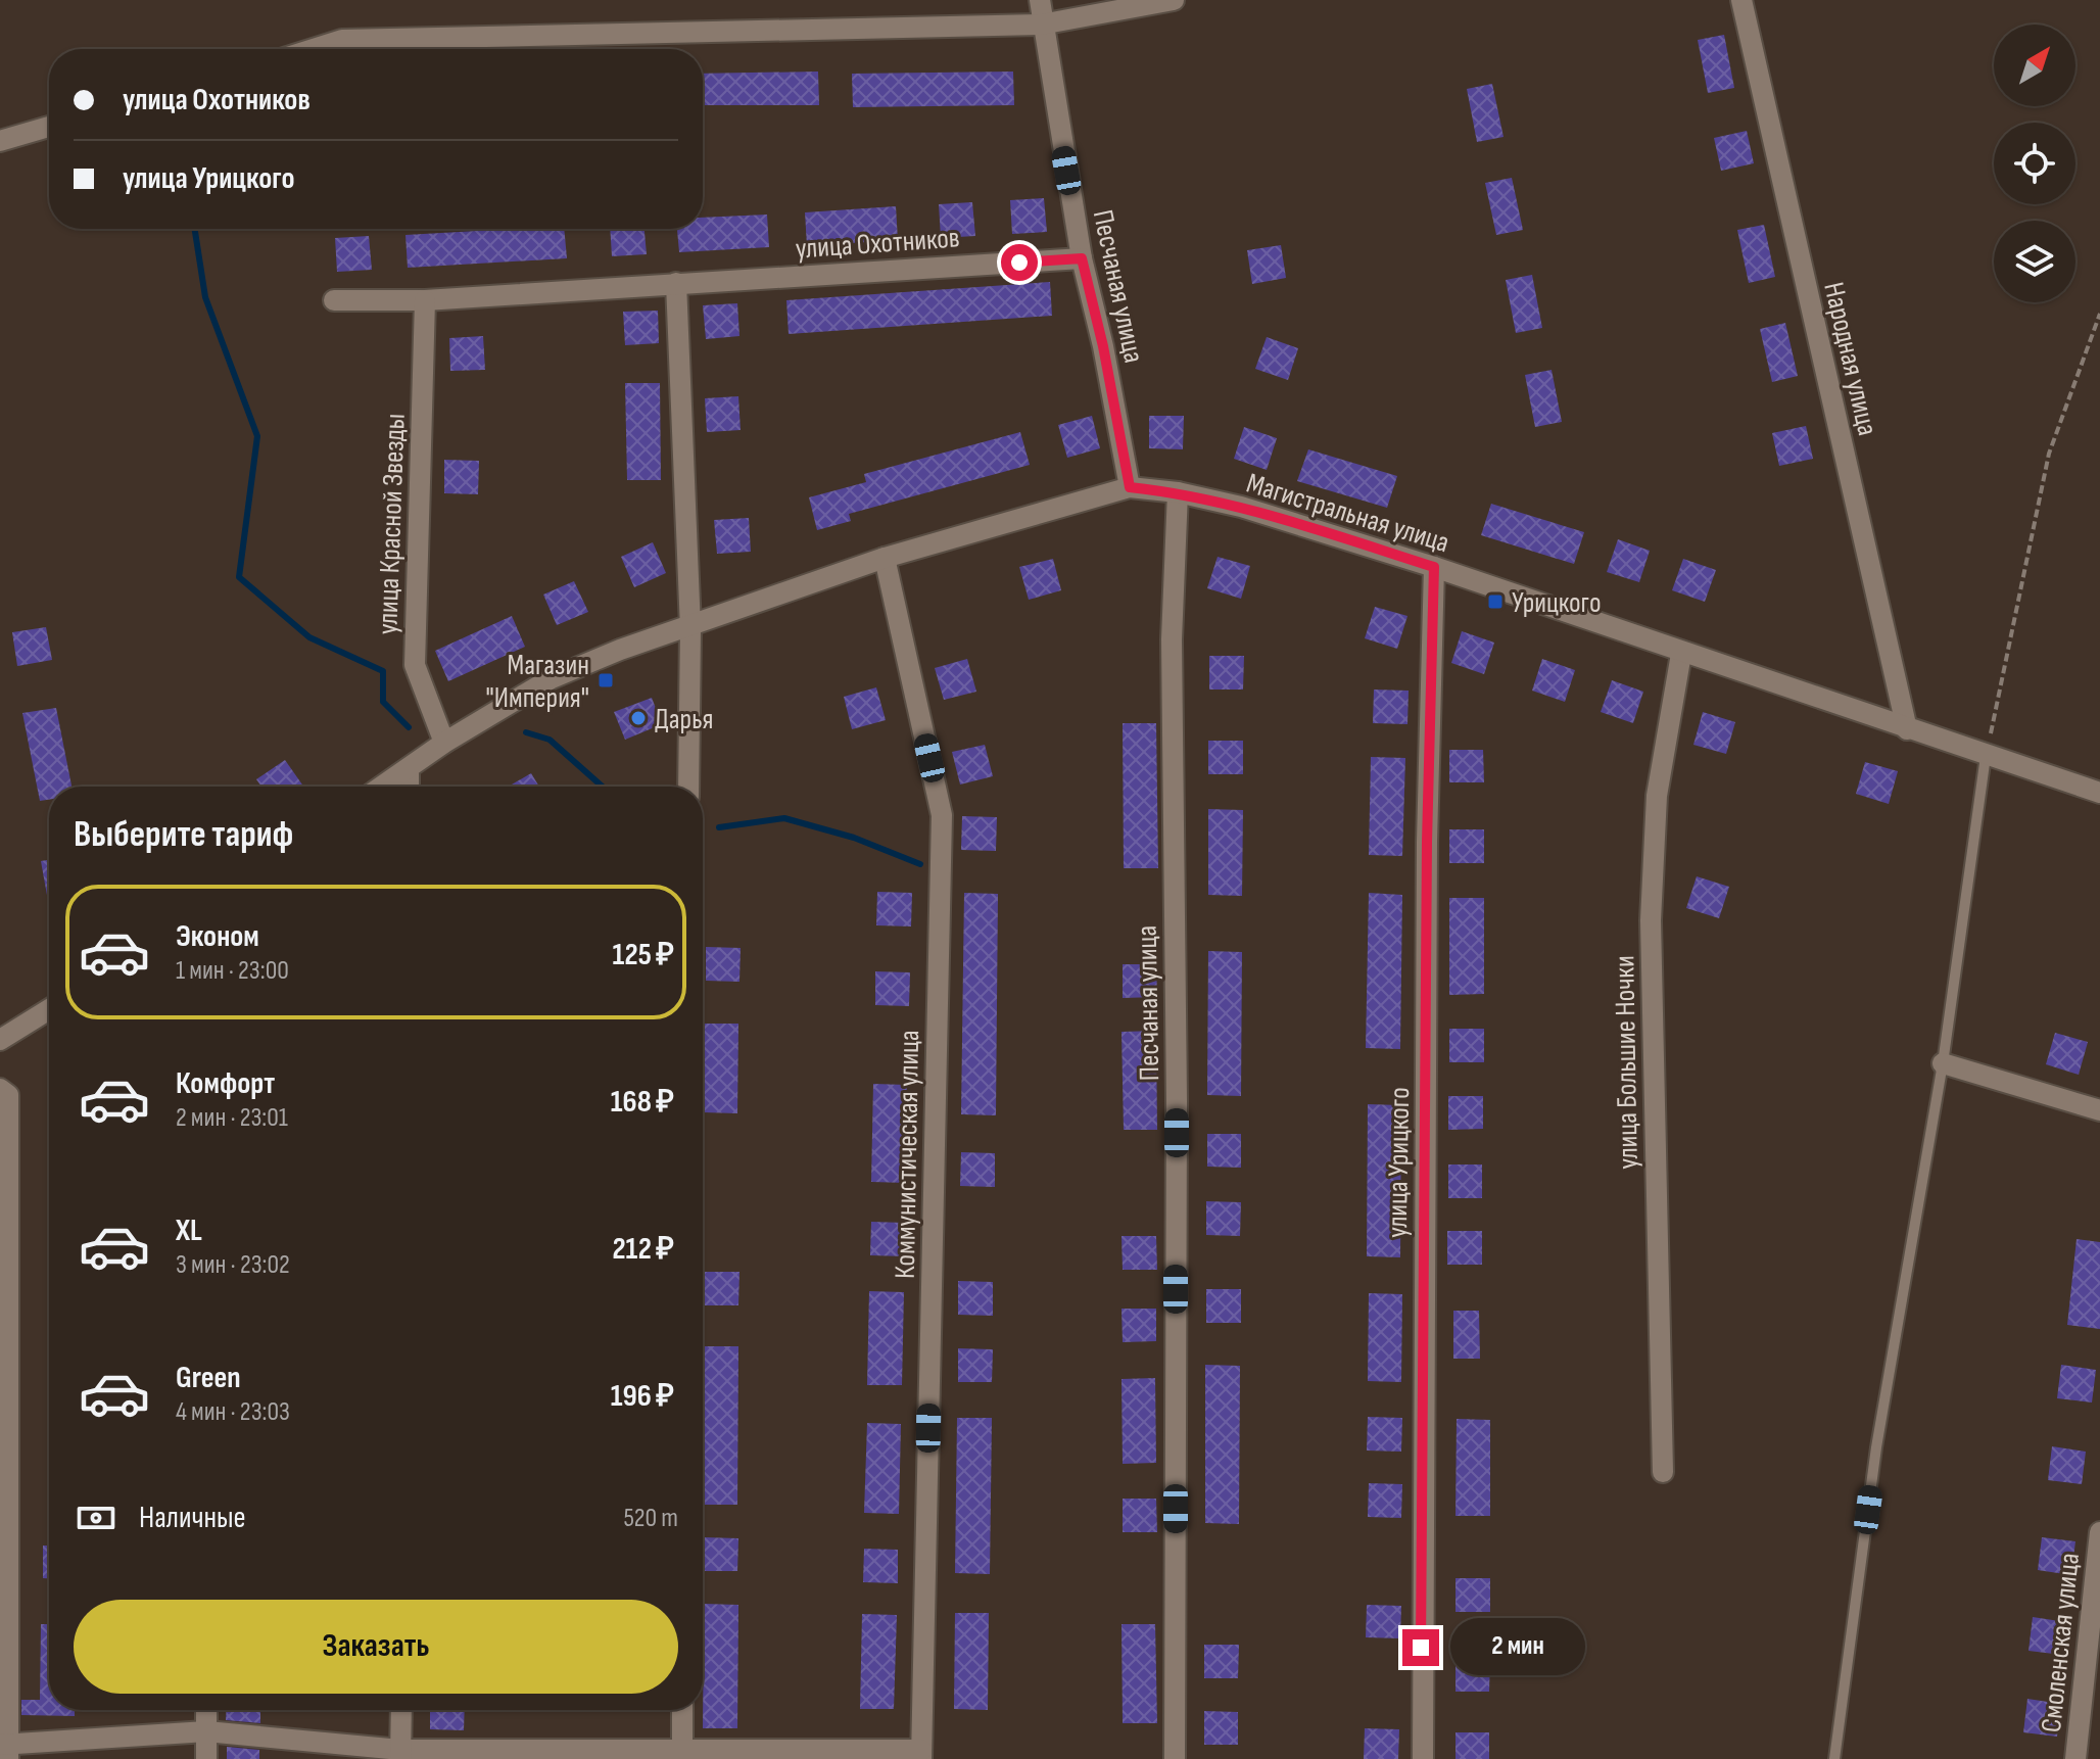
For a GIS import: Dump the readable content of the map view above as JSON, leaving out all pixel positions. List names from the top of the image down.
{
  "streets": {
    "street": [
      "улица Охотников",
      "Песчаная улица",
      "Народная улица",
      "Магистральная улица",
      "улица Красной Звезды",
      "улица Большие Ночки",
      "Коммунистическая улица",
      "улица Урицкого",
      "Смоленская улица"
    ]
  },
  "crossings": [
    ["улица Охотников", "Песчаная улица"],
    ["улица Охотников", "улица Красной Звезды"],
    ["Песчаная улица", "Магистральная улица"],
    ["Народная улица", "Магистральная улица"],
    ["Магистральная улица", "улица Красной Звезды"],
    ["Магистральная улица", "улица Большие Ночки"],
    ["Магистральная улица", "Коммунистическая улица"],
    ["Магистральная улица", "улица Урицкого"]
  ],
  "places": {
    "transit": ["Урицкого", "Магазин \"Империя\""],
    "other": ["Дарья"]
  },
  "north": "top right",
  "page": {
    "banner": ["улица Охотников", "улица Урицкого"],
    "heading": "Выберите тариф",
    "list": [
      {
        "name": "Эконом",
        "note": "1 мин · 23:00",
        "value": "125 ₽"
      },
      {
        "name": "Комфорт",
        "note": "2 мин · 23:01",
        "value": "168 ₽"
      },
      {
        "name": "XL",
        "note": "3 мин · 23:02",
        "value": "212 ₽"
      },
      {
        "name": "Green",
        "note": "4 мин · 23:03",
        "value": "196 ₽"
      }
    ],
    "pay": ["Наличные", "520 m"],
    "buttons": "Заказать",
    "bubble": "2 мин"
  }
}
